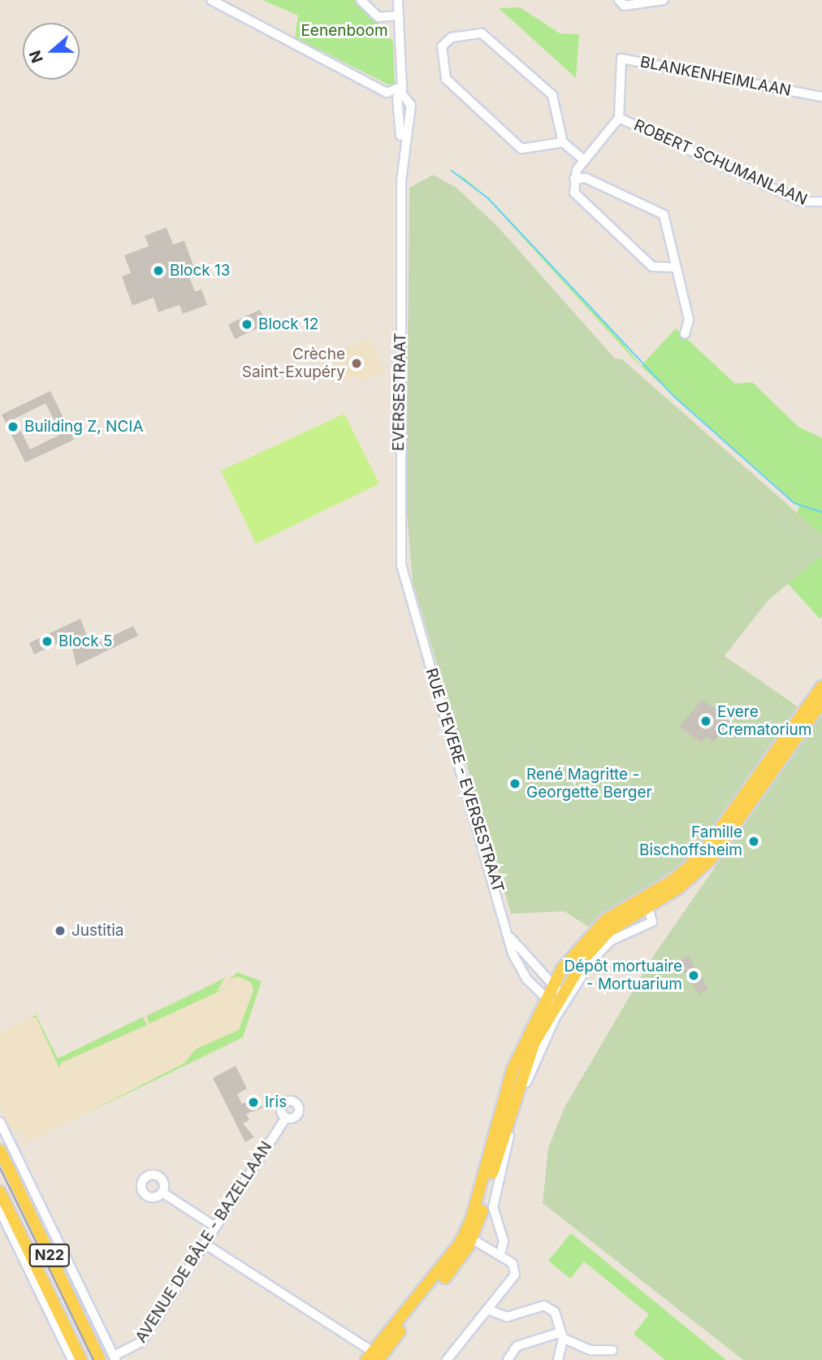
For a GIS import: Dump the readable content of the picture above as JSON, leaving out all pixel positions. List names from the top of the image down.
{
  "streets": {
    "main road": ["N22"],
    "street": [
      "BLANKENHEIMLAAN",
      "ROBERT SCHUMANLAAN",
      "EVERSESTRAAT",
      "RUE D'EVERE - EVERSESTRAAT",
      "AVENUE DE BÂLE - BAZELLAAN"
    ]
  },
  "crossings": [
    ["BLANKENHEIMLAAN", "ROBERT SCHUMANLAAN"],
    ["EVERSESTRAAT", "RUE D'EVERE - EVERSESTRAAT"]
  ],
  "parks": ["Eenenboom"],
  "places": [
    "Block 13",
    "Block 12",
    "Crèche Saint-Exupéry",
    "Building Z, NCIA",
    "Block 5",
    "Evere Crematorium",
    "René Magritte - Georgette Berger",
    "Famille Bischoffsheim",
    "Justitia",
    "Dépôt mortuaire - Mortuarium",
    "Iris"
  ],
  "north": "left"
}
